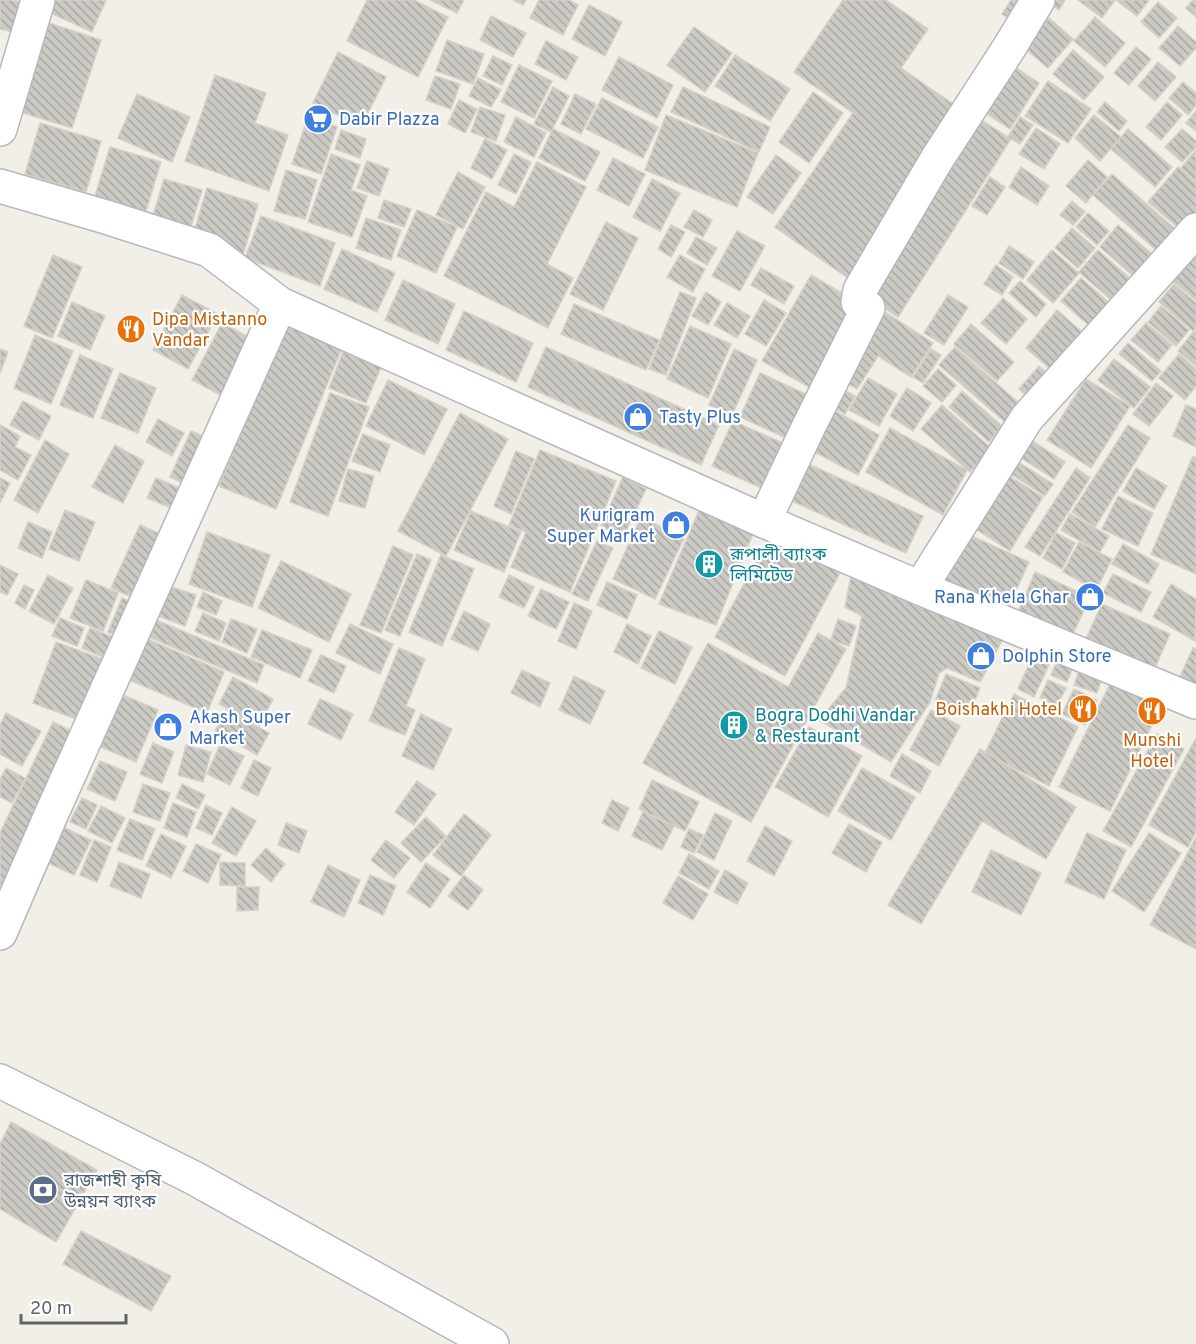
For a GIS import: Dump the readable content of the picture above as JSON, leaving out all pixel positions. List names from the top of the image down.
{
  "places": {
    "supermarket": ["Dabir Plazza"],
    "restaurant": ["Dipa Mistanno Vandar", "Boishakhi Hotel", "Munshi Hotel"],
    "shop": [
      "Tasty Plus",
      "Kurigram Super Market",
      "Rana Khela Ghar",
      "Dolphin Store",
      "Akash Super Market"
    ],
    "building": ["রূপালী ব্যাংক লিমিটেড", "Bogra Dodhi Vandar & Restaurant"],
    "bank": ["রাজশাহী কৃষি উন্নয়ন ব্যাংক"]
  },
  "scale_bar": "20 m"
}
